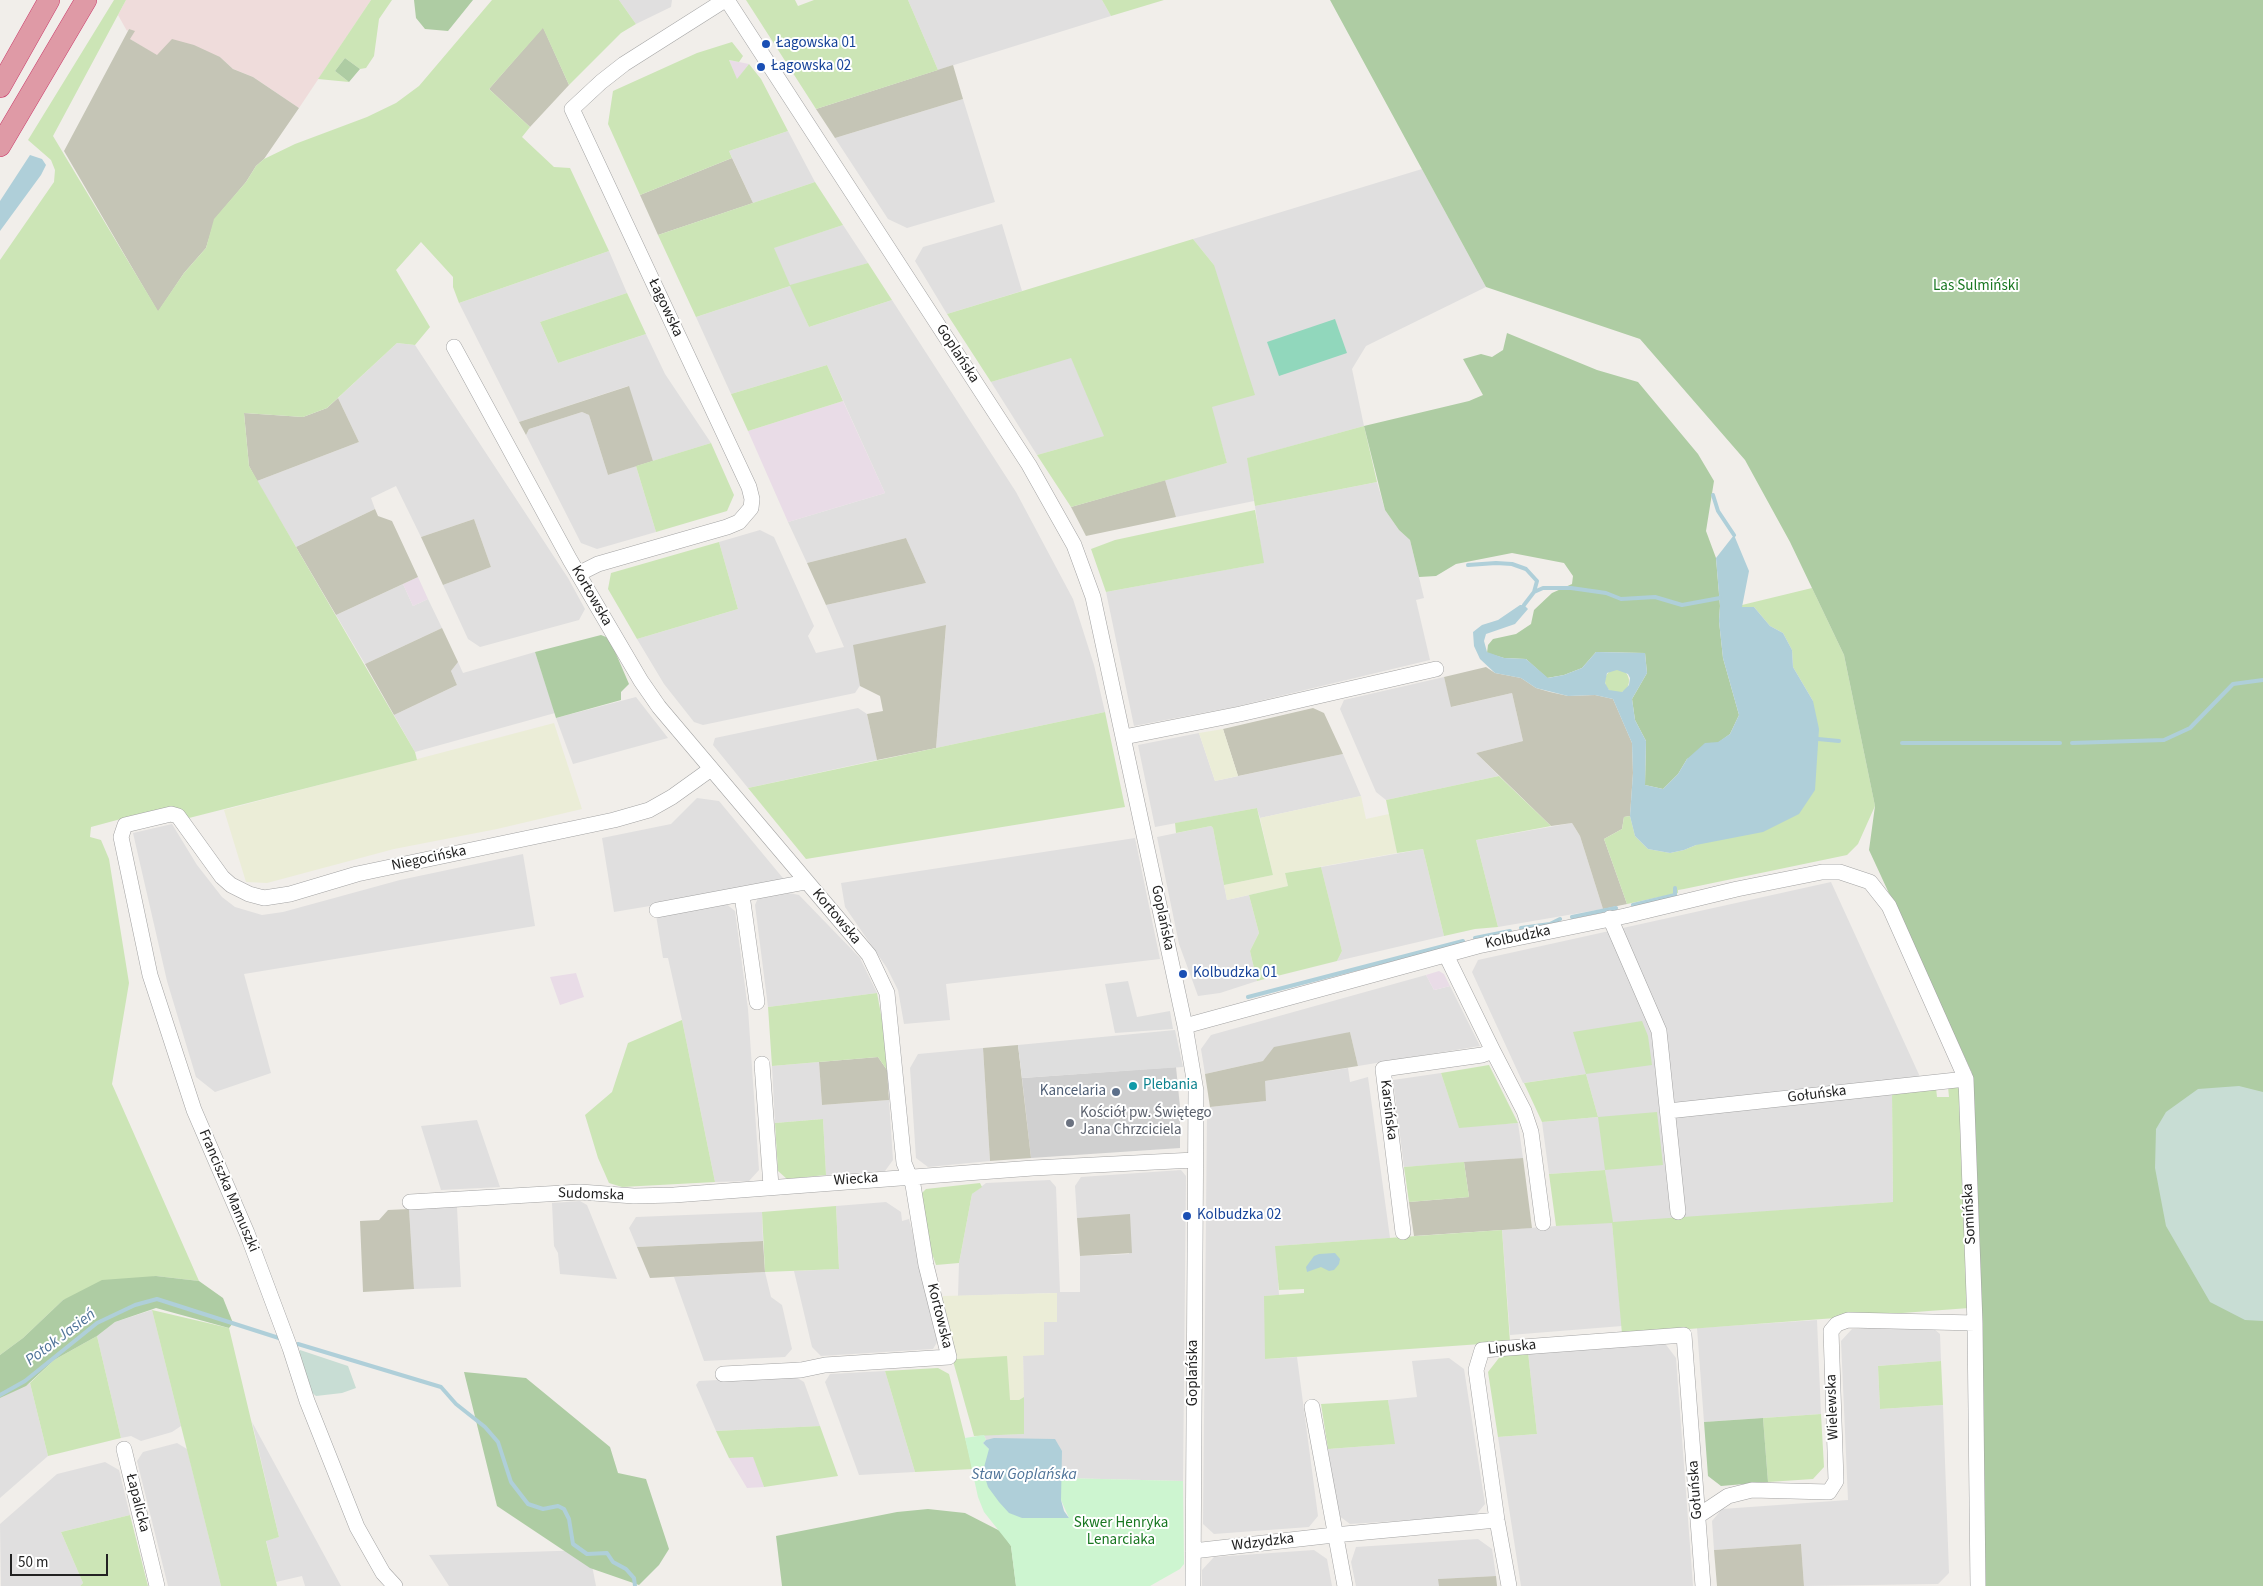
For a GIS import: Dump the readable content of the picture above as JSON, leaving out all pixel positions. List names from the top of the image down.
{
  "streets": {
    "street": [
      "Łagowska",
      "Goplańska",
      "Kortowska",
      "Niegocińska",
      "Kolbudzka",
      "Gołuńska",
      "Karsińska",
      "Wiecka",
      "Franciszka Mamuszki",
      "Sudomska",
      "Somińska",
      "Lipuska",
      "Wielewska",
      "Łapalicka",
      "Wdzydzka"
    ]
  },
  "crossings": [
    ["Łagowska", "Goplańska"],
    ["Łagowska", "Kortowska"],
    ["Goplańska", "Kolbudzka"],
    ["Goplańska", "Wiecka"],
    ["Goplańska", "Wdzydzka"],
    ["Kortowska", "Niegocińska"],
    ["Kortowska", "Wiecka"],
    ["Niegocińska", "Franciszka Mamuszki"],
    ["Kolbudzka", "Somińska"],
    ["Gołuńska", "Somińska"],
    ["Gołuńska", "Lipuska"],
    ["Gołuńska", "Wielewska"],
    ["Wiecka", "Sudomska"],
    ["Somińska", "Wielewska"]
  ],
  "water": ["Potok Jasień", "Staw Goplańska"],
  "parks": ["Las Sulmiński", "Skwer Henryka Lenarciaka"],
  "places": [
    "Łagowska 01",
    "Łagowska 02",
    "Kolbudzka 01",
    "Plebania",
    "Kancelaria",
    "Kościół pw. Świętego Jana Chrzciciela",
    "Kolbudzka 02"
  ],
  "scale_bar": "50 m"
}
